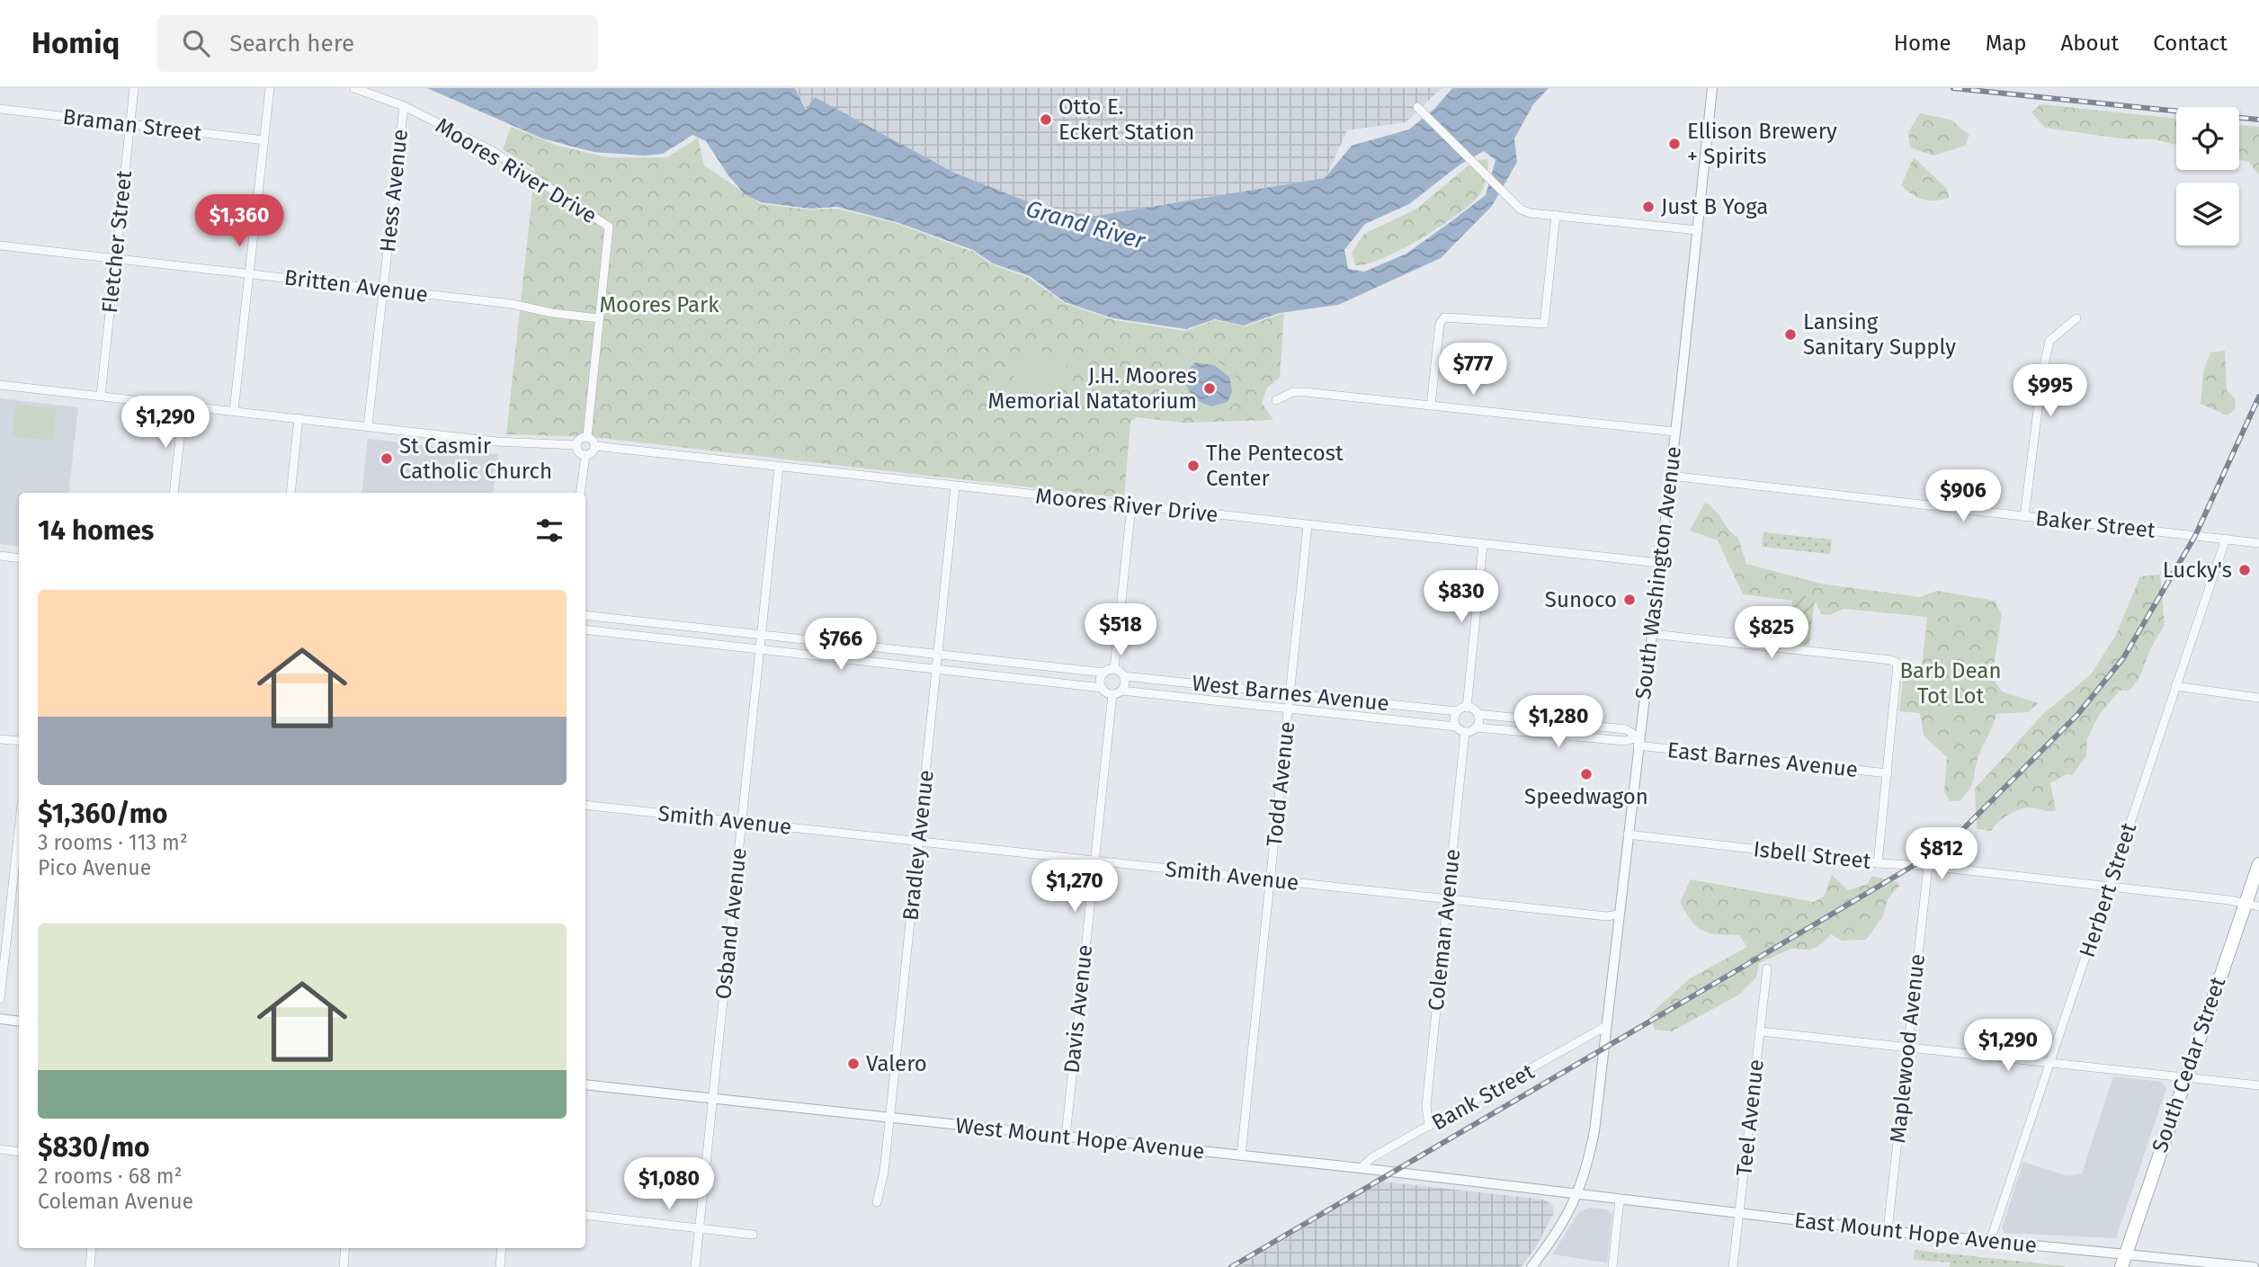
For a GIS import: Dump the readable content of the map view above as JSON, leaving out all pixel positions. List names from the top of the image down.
{
  "streets": {
    "main road": ["South Cedar Street"],
    "street": [
      "Braman Street",
      "Moores River Drive",
      "Hess Avenue",
      "Fletcher Street",
      "Britten Avenue",
      "Baker Street",
      "South Washington Avenue",
      "West Barnes Avenue",
      "East Barnes Avenue",
      "Todd Avenue",
      "Smith Avenue",
      "Bradley Avenue",
      "Isbell Street",
      "Herbert Street",
      "Osband Avenue",
      "Coleman Avenue",
      "Davis Avenue",
      "Maplewood Avenue",
      "Bank Street",
      "Teel Avenue",
      "West Mount Hope Avenue",
      "East Mount Hope Avenue"
    ]
  },
  "crossings": [
    ["Braman Street", "Fletcher Street"],
    ["Moores River Drive", "Hess Avenue"],
    ["Moores River Drive", "Britten Avenue"],
    ["Moores River Drive", "South Washington Avenue"],
    ["Moores River Drive", "Todd Avenue"],
    ["Moores River Drive", "Bradley Avenue"],
    ["Moores River Drive", "Osband Avenue"],
    ["Hess Avenue", "Britten Avenue"],
    ["Fletcher Street", "Britten Avenue"],
    ["Baker Street", "South Washington Avenue"],
    ["Baker Street", "Herbert Street"],
    ["South Washington Avenue", "East Barnes Avenue"],
    ["South Washington Avenue", "Smith Avenue"],
    ["South Washington Avenue", "Isbell Street"],
    ["South Washington Avenue", "Bank Street"],
    ["South Washington Avenue", "West Mount Hope Avenue"],
    ["South Washington Avenue", "East Mount Hope Avenue"],
    ["West Barnes Avenue", "Todd Avenue"],
    ["West Barnes Avenue", "Coleman Avenue"],
    ["West Barnes Avenue", "Davis Avenue"],
    ["Todd Avenue", "Smith Avenue"],
    ["Todd Avenue", "West Mount Hope Avenue"],
    ["Smith Avenue", "Bradley Avenue"],
    ["Smith Avenue", "Osband Avenue"],
    ["Smith Avenue", "Coleman Avenue"],
    ["Smith Avenue", "Davis Avenue"],
    ["Bradley Avenue", "West Mount Hope Avenue"],
    ["Isbell Street", "Herbert Street"],
    ["Isbell Street", "Maplewood Avenue"],
    ["Isbell Street", "South Cedar Street"],
    ["Herbert Street", "East Mount Hope Avenue"],
    ["Osband Avenue", "West Mount Hope Avenue"],
    ["Coleman Avenue", "Bank Street"],
    ["Davis Avenue", "West Mount Hope Avenue"],
    ["Maplewood Avenue", "East Mount Hope Avenue"],
    ["South Cedar Street", "East Mount Hope Avenue"],
    ["Bank Street", "West Mount Hope Avenue"],
    ["Teel Avenue", "East Mount Hope Avenue"],
    ["West Mount Hope Avenue", "East Mount Hope Avenue"]
  ],
  "water": ["Grand River"],
  "parks": ["Moores Park", "Barb Dean Tot Lot"],
  "places": [
    "Otto E. Eckert Station",
    "Ellison Brewery + Spirits",
    "Just B Yoga",
    "Lansing Sanitary Supply",
    "J.H. Moores Memorial Natatorium",
    "St Casmir Catholic Church",
    "The Pentecost Center",
    "Lucky's",
    "Sunoco",
    "Speedwagon",
    "Valero"
  ],
  "page": {
    "header": "Homiq",
    "search": "Search here",
    "nav": [
      "Home",
      "Map",
      "About",
      "Contact"
    ],
    "price": [
      "$1,360",
      "$777",
      "$995",
      "$1,290",
      "$906",
      "$830",
      "$518",
      "$825",
      "$766",
      "$1,280",
      "$812",
      "$1,270",
      "$1,290",
      "$1,080"
    ],
    "heading": "14 homes",
    "list": [
      {
        "name": "$1,360/mo",
        "note": "3 rooms · 113 m² · Pico Avenue"
      },
      {
        "name": "$830/mo",
        "note": "2 rooms · 68 m² · Coleman Avenue"
      }
    ]
  }
}
